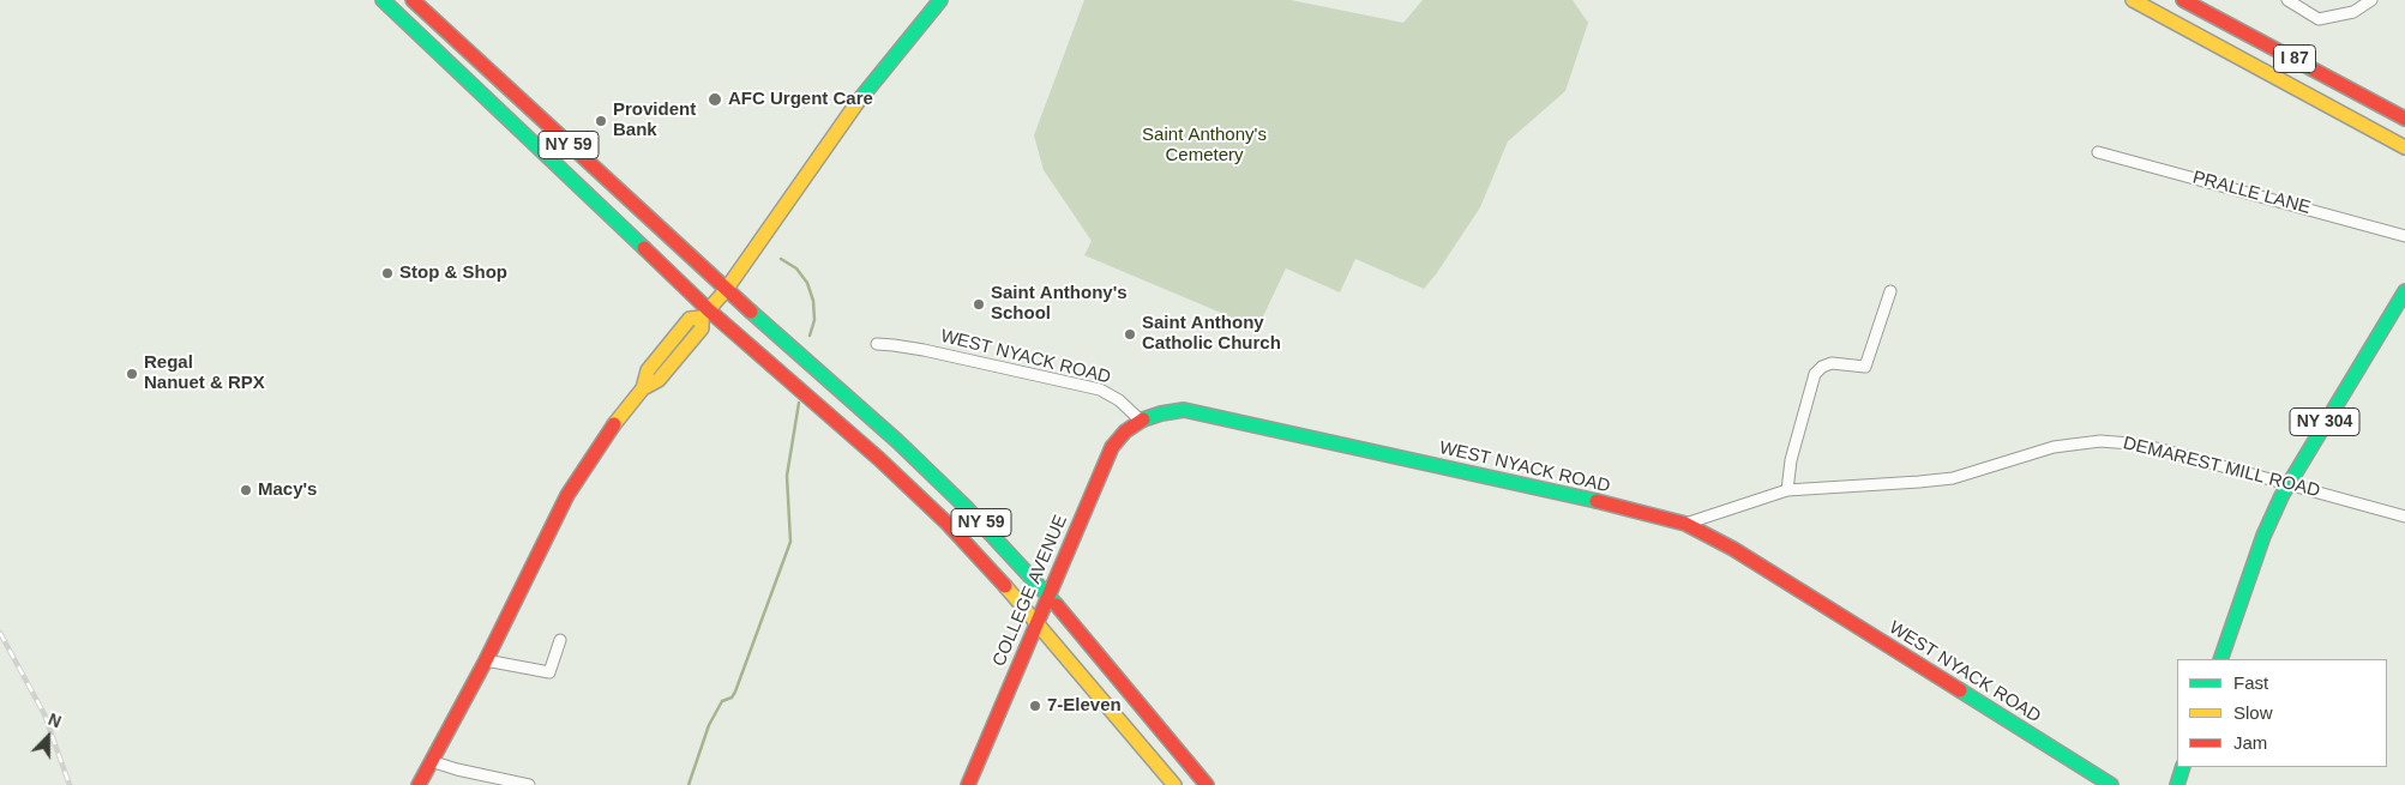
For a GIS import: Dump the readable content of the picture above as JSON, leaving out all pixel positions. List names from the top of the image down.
{
  "streets": {
    "main road": [
      "I 87",
      "NY 59",
      "WEST NYACK ROAD",
      "NY 304",
      "COLLEGE AVENUE"
    ],
    "street": ["PRALLE LANE", "DEMAREST MILL ROAD"]
  },
  "crossings": [
    ["NY 59", "COLLEGE AVENUE"],
    ["WEST NYACK ROAD", "DEMAREST MILL ROAD"],
    ["WEST NYACK ROAD", "COLLEGE AVENUE"],
    ["NY 304", "DEMAREST MILL ROAD"]
  ],
  "parks": ["Saint Anthony's Cemetery"],
  "places": [
    "AFC Urgent Care",
    "Provident Bank",
    "Stop & Shop",
    "Saint Anthony's School",
    "Saint Anthony Catholic Church",
    "Regal Nanuet & RPX",
    "Macy's",
    "7-Eleven"
  ],
  "legend": ["Fast", "Slow", "Jam"],
  "north": "top"
}
